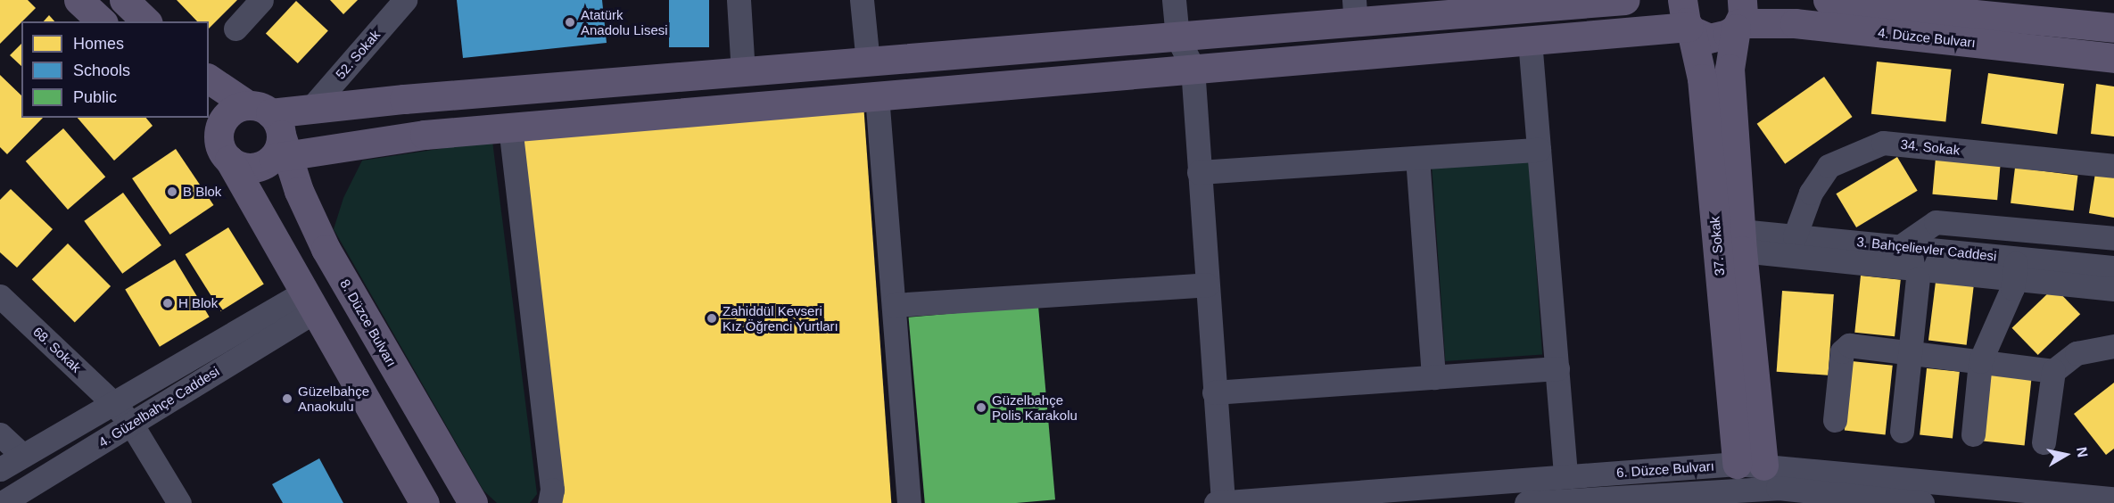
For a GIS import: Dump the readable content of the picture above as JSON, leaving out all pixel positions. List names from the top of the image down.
{
  "streets": {
    "main road": ["4. Düzce Bulvarı", "37. Sokak", "8. Düzce Bulvarı"],
    "street": [
      "52. Sokak",
      "34. Sokak",
      "3. Bahçelievler Caddesi",
      "68. Sokak",
      "4. Güzelbahçe Caddesi",
      "6. Düzce Bulvarı"
    ]
  },
  "crossings": [
    ["34. Sokak", "3. Bahçelievler Caddesi"],
    ["37. Sokak", "6. Düzce Bulvarı"],
    ["68. Sokak", "4. Güzelbahçe Caddesi"]
  ],
  "places": [
    "Atatürk Anadolu Lisesi",
    "B Blok",
    "H Blok",
    "Zahiddül Kevseri Kız Öğrenci Yurtları",
    "Güzelbahçe Anaokulu",
    "Güzelbahçe Polis Karakolu"
  ],
  "legend": ["Homes", "Schools", "Public"],
  "north": "right"
}
